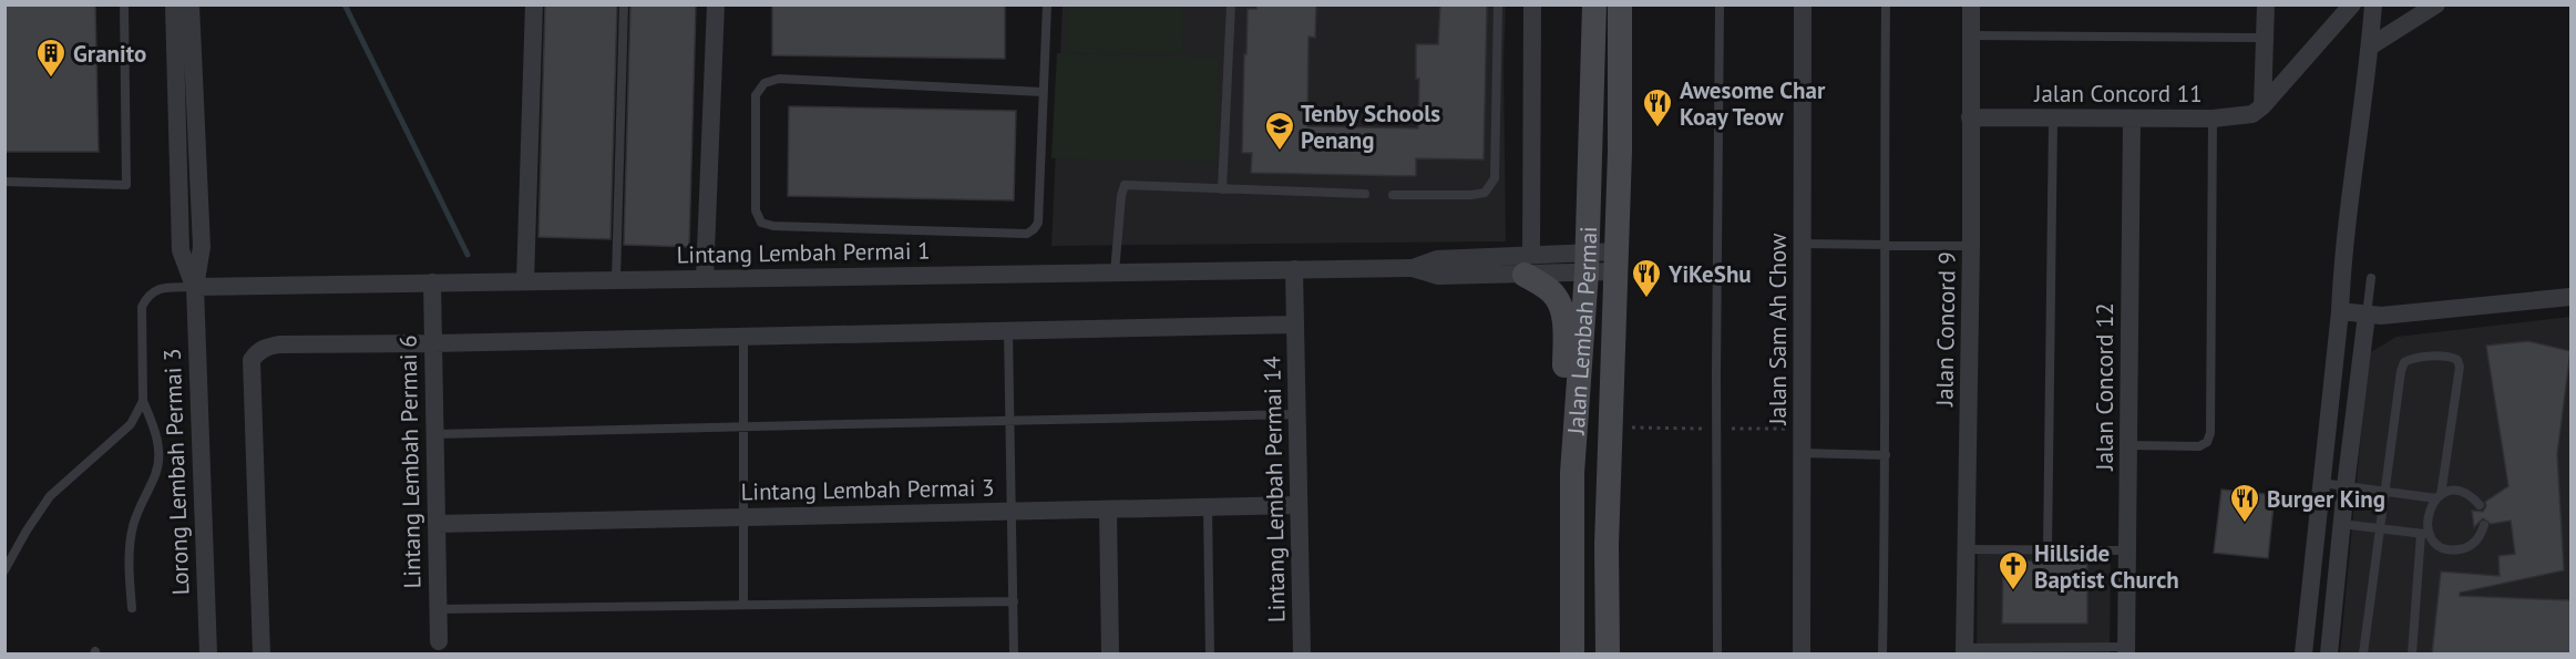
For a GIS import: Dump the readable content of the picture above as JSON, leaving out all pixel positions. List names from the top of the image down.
{
  "streets": {
    "main road": ["Jalan Lembah Permai"],
    "street": [
      "Jalan Concord 11",
      "Lintang Lembah Permai 1",
      "Jalan Sam Ah Chow",
      "Jalan Concord 9",
      "Jalan Concord 12",
      "Lintang Lembah Permai 6",
      "Lorong Lembah Permai 3",
      "Lintang Lembah Permai 3",
      "Lintang Lembah Permai 14"
    ]
  },
  "crossings": [
    ["Jalan Concord 11", "Jalan Concord 9"],
    ["Jalan Concord 11", "Jalan Concord 12"],
    ["Lintang Lembah Permai 1", "Jalan Lembah Permai"],
    ["Lintang Lembah Permai 1", "Lintang Lembah Permai 6"],
    ["Lintang Lembah Permai 1", "Lorong Lembah Permai 3"],
    ["Lintang Lembah Permai 1", "Lintang Lembah Permai 14"],
    ["Lintang Lembah Permai 6", "Lintang Lembah Permai 3"],
    ["Lintang Lembah Permai 3", "Lintang Lembah Permai 14"]
  ],
  "places": {
    "building": ["Granito"],
    "restaurant": ["Awesome Char Koay Teow", "YiKeShu", "Burger King"],
    "school or university": ["Tenby Schools Penang"],
    "church": ["Hillside Baptist Church"]
  }
}
